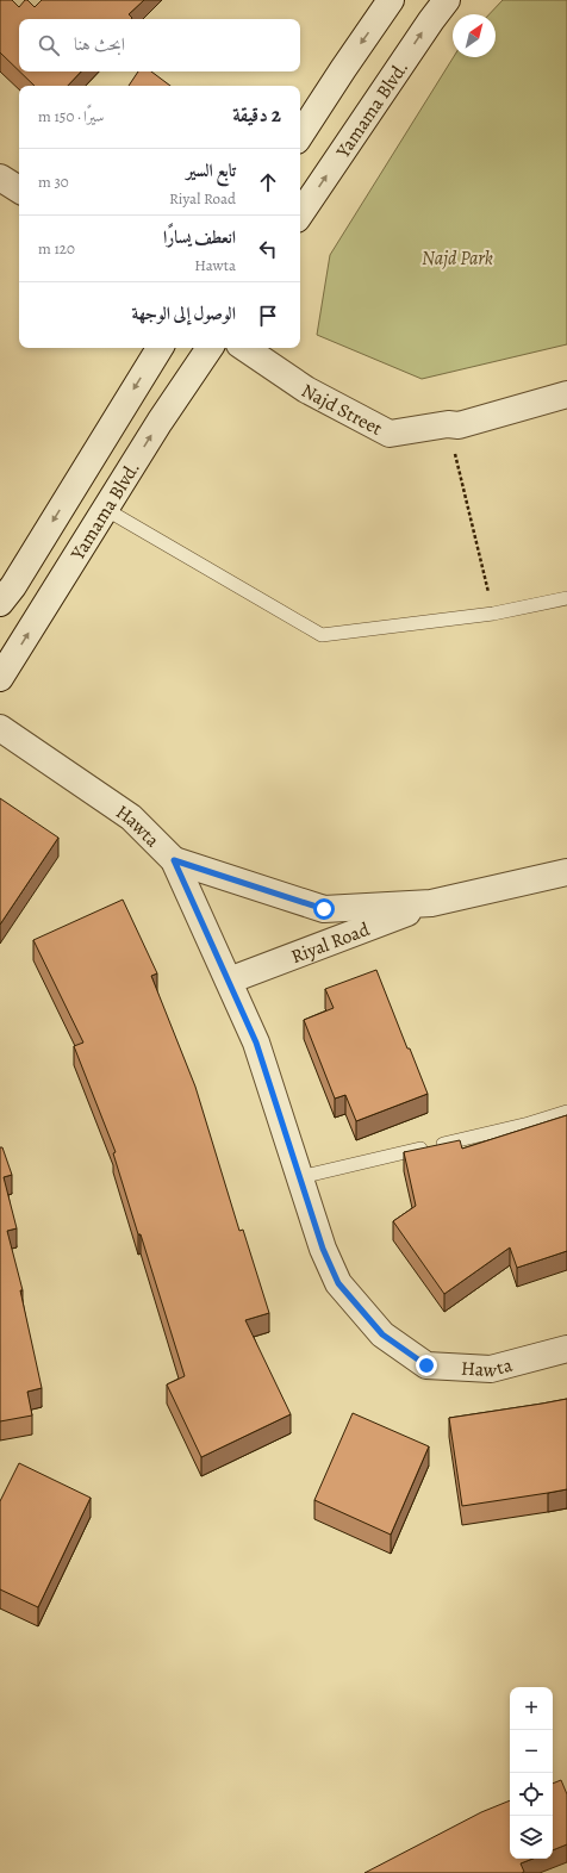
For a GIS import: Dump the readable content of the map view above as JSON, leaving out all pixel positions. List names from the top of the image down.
{
  "streets": {
    "street": [
      "Yamama Blvd.",
      "Najd Street",
      "Hawta",
      "Riyal Road"
    ]
  },
  "crossings": [
    ["Hawta", "Riyal Road"]
  ],
  "parks": ["Najd Park"],
  "north": "top right",
  "page": {
    "search": "ابحث هنا",
    "heading": ["2 دقيقة", "سيرًا · 150 m"],
    "list": [
      ["تابع السير", "Riyal Road", "30 m"],
      ["انعطف يسارًا", "Hawta", "120 m"],
      "الوصول إلى الوجهة"
    ],
    "map_buttons": ["+", "−"]
  }
}
